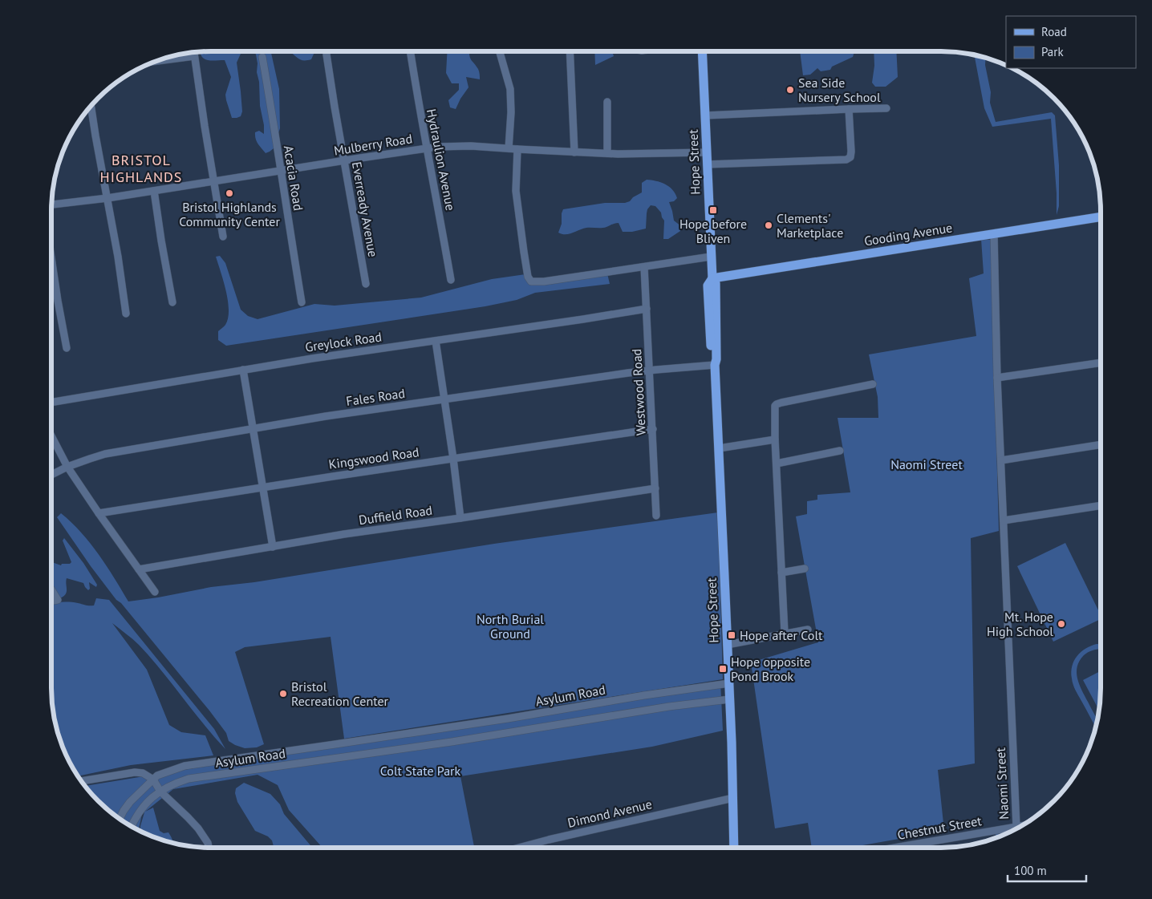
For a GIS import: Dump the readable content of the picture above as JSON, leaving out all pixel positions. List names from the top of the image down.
{
  "streets": {
    "main road": ["Hope Street", "Gooding Avenue"],
    "street": [
      "Mulberry Road",
      "Hydraulion Avenue",
      "Acacia Road",
      "Everready Avenue",
      "Greylock Road",
      "Westwood Road",
      "Fales Road",
      "Kingswood Road",
      "Duffield Road",
      "Asylum Road",
      "Naomi Street",
      "Dimond Avenue",
      "Chestnut Street"
    ]
  },
  "crossings": [
    ["Mulberry Road", "Hydraulion Avenue"],
    ["Mulberry Road", "Hope Street"],
    ["Mulberry Road", "Acacia Road"],
    ["Mulberry Road", "Everready Avenue"],
    ["Hope Street", "Gooding Avenue"],
    ["Hope Street", "Fales Road"],
    ["Hope Street", "Asylum Road"],
    ["Hope Street", "Dimond Avenue"],
    ["Gooding Avenue", "Naomi Street"],
    ["Greylock Road", "Westwood Road"],
    ["Westwood Road", "Fales Road"],
    ["Westwood Road", "Kingswood Road"],
    ["Westwood Road", "Duffield Road"],
    ["Naomi Street", "Chestnut Street"]
  ],
  "districts": ["BRISTOL HIGHLANDS"],
  "parks": ["Naomi Street", "North Burial Ground", "Colt State Park"],
  "places": {
    "other": [
      "Sea Side Nursery School",
      "Bristol Highlands Community Center",
      "Clements' Marketplace",
      "Mt. Hope High School",
      "Bristol Recreation Center"
    ],
    "transit": ["Hope before Bliven", "Hope after Colt", "Hope opposite Pond Brook"]
  },
  "legend": ["Road", "Park"],
  "scale_bar": "100 m"
}
